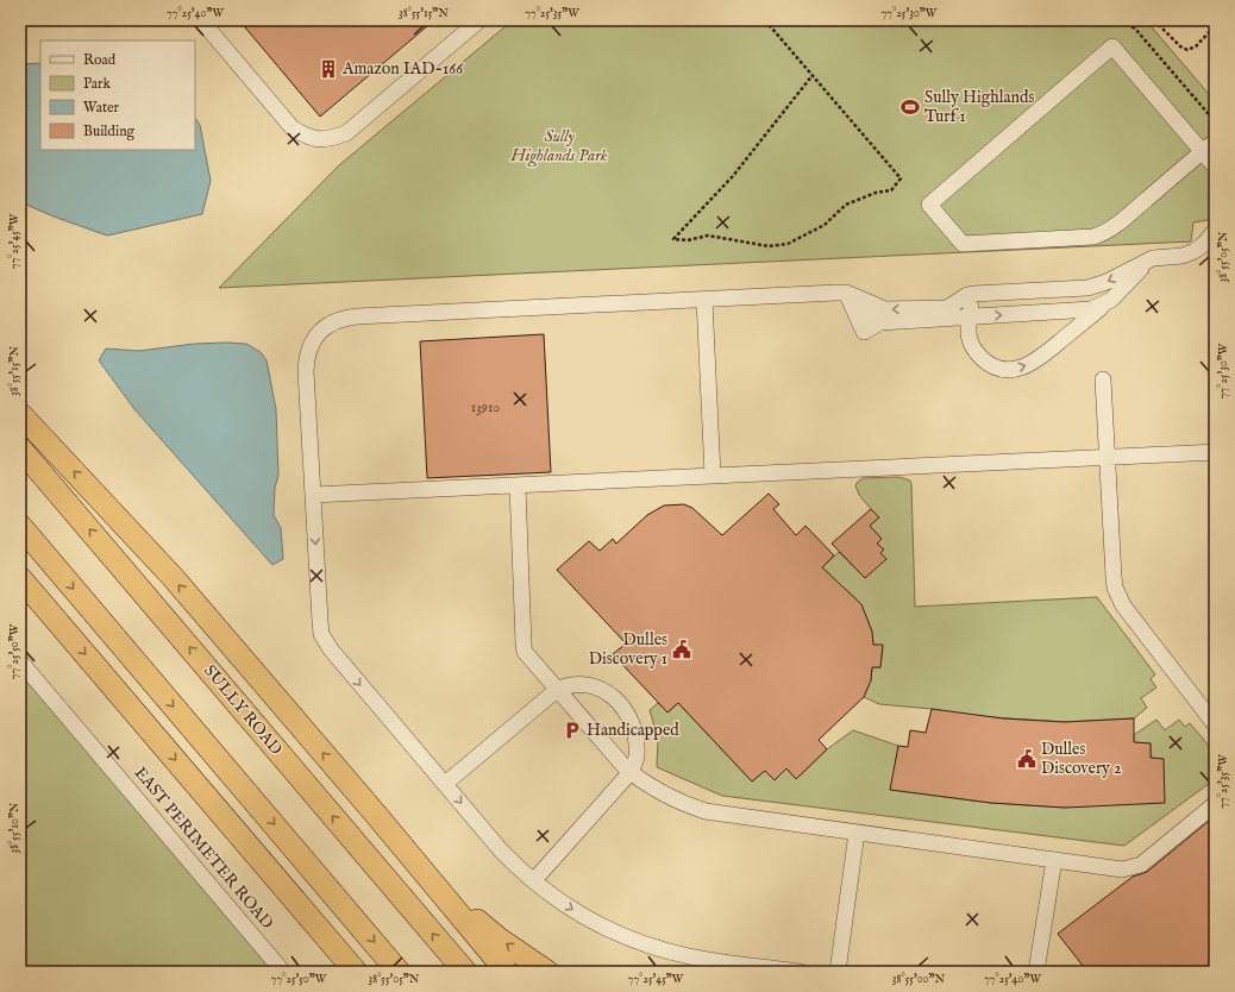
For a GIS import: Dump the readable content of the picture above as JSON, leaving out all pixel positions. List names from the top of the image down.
{
  "streets": {
    "highway": ["SULLY ROAD"],
    "lane": ["EAST PERIMETER ROAD"]
  },
  "parks": ["Sully Highlands Park"],
  "places": {
    "building": ["Amazon IAD-166"],
    "sports": ["Sully Highlands Turf 1"],
    "public building": ["Dulles Discovery 1", "Dulles Discovery 2"],
    "parking": ["Handicapped"]
  },
  "house_numbers": ["13910"],
  "legend": [
    "Road",
    "Park",
    "Water",
    "Building"
  ],
  "coordinates": [
    "77°25'40\"W",
    "38°55'15\"N",
    "77°25'35\"W",
    "77°25'30\"W",
    "77°25'45\"W",
    "38°55'05\"N",
    "77°25'50\"W",
    "38°55'10\"N",
    "38°55'00\"N"
  ]
}
